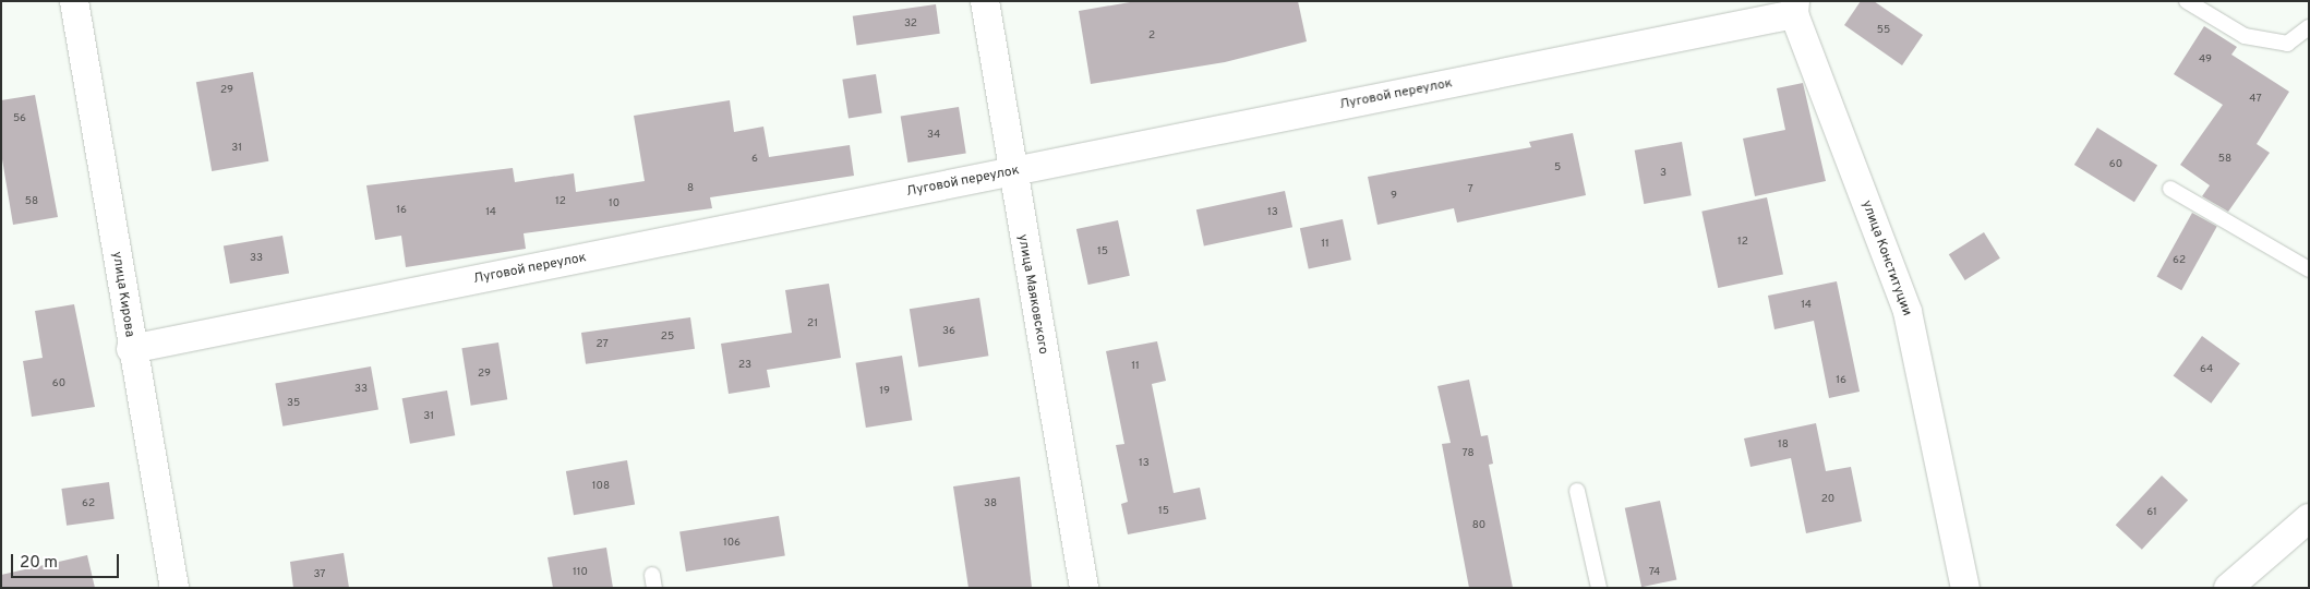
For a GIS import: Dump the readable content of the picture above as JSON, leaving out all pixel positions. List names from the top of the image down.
{
  "streets": {
    "street": [
      "Луговой переулок",
      "улица Конституции",
      "улица Кирова",
      "улица Маяковского"
    ]
  },
  "crossings": [
    ["Луговой переулок", "улица Конституции"],
    ["Луговой переулок", "улица Кирова"],
    ["Луговой переулок", "улица Маяковского"]
  ],
  "house_numbers": [
    "32",
    "55",
    "2",
    "49",
    "29",
    "47",
    "56",
    "34",
    "31",
    "6",
    "58",
    "60",
    "5",
    "3",
    "8",
    "7",
    "9",
    "58",
    "12",
    "10",
    "16",
    "14",
    "13",
    "12",
    "11",
    "15",
    "33",
    "62",
    "14",
    "21",
    "36",
    "25",
    "27",
    "23",
    "11",
    "64",
    "29",
    "16",
    "60",
    "33",
    "19",
    "35",
    "31",
    "18",
    "78",
    "13",
    "108",
    "20",
    "62",
    "38",
    "15",
    "61",
    "80",
    "106",
    "110",
    "74",
    "37"
  ],
  "scale_bar": "20 m"
}
